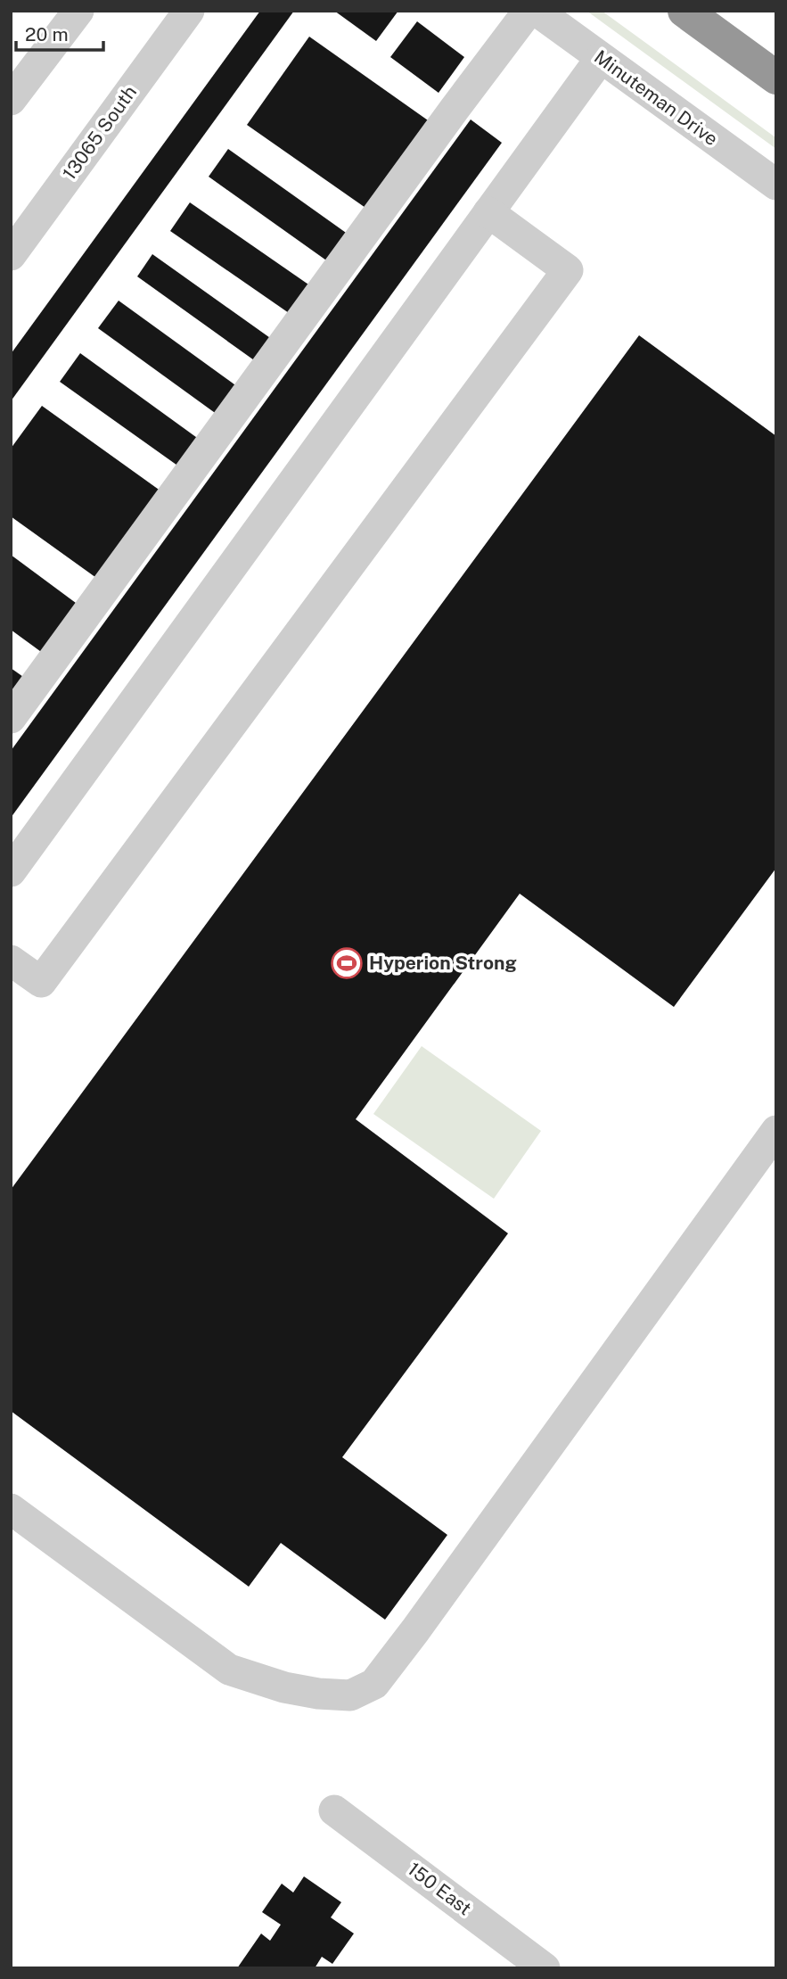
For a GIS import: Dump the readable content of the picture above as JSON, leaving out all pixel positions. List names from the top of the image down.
{
  "streets": {
    "street": ["Minuteman Drive", "13065 South", "150 East"]
  },
  "places": {
    "sports": ["Hyperion Strong"]
  },
  "scale_bar": "20 m"
}
